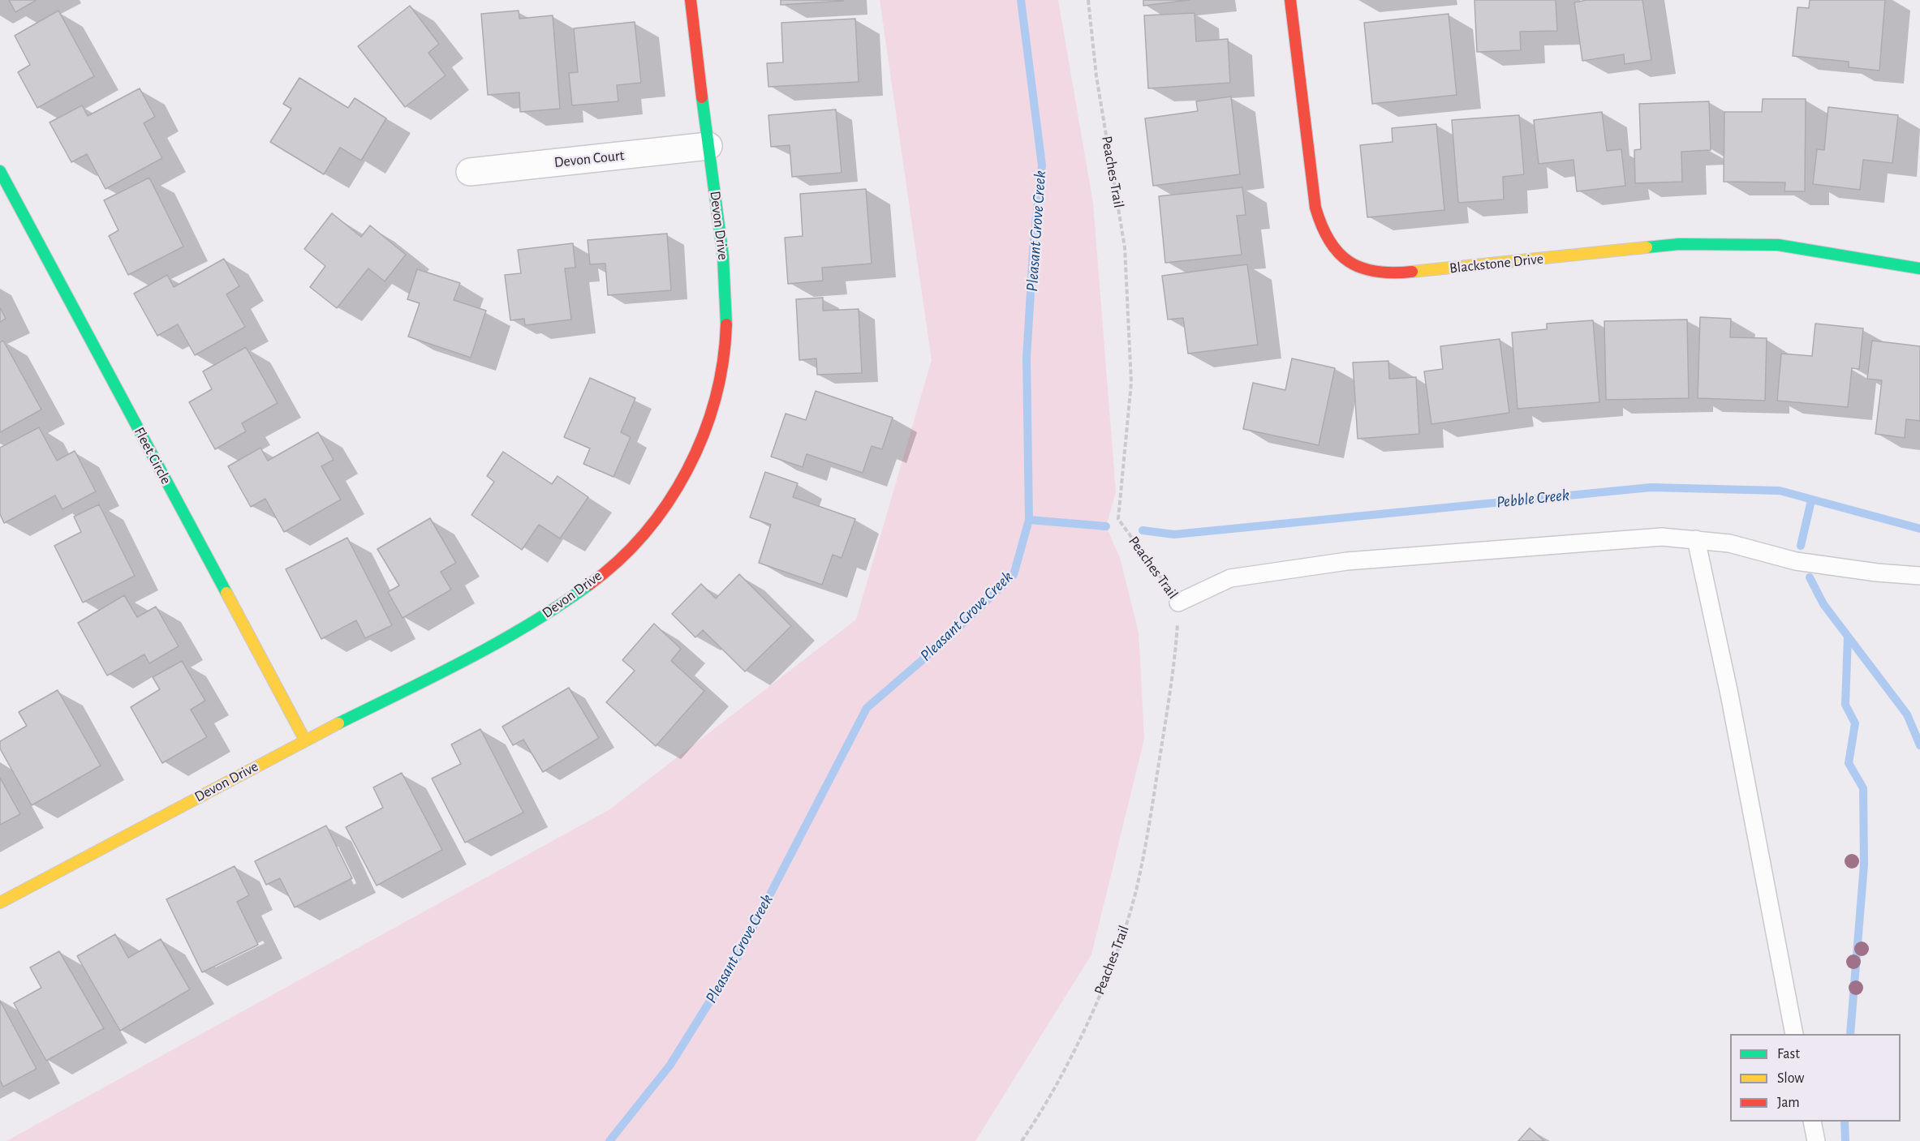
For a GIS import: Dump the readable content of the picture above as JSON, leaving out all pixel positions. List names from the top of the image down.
{
  "streets": {
    "street": [
      "Devon Court",
      "Devon Drive",
      "Blackstone Drive",
      "Fleet Circle"
    ],
    "path": ["Peaches Trail"]
  },
  "crossings": [
    ["Devon Court", "Devon Drive"],
    ["Devon Drive", "Fleet Circle"]
  ],
  "water": ["Pleasant Grove Creek", "Pebble Creek"],
  "legend": ["Fast", "Slow", "Jam"]
}
